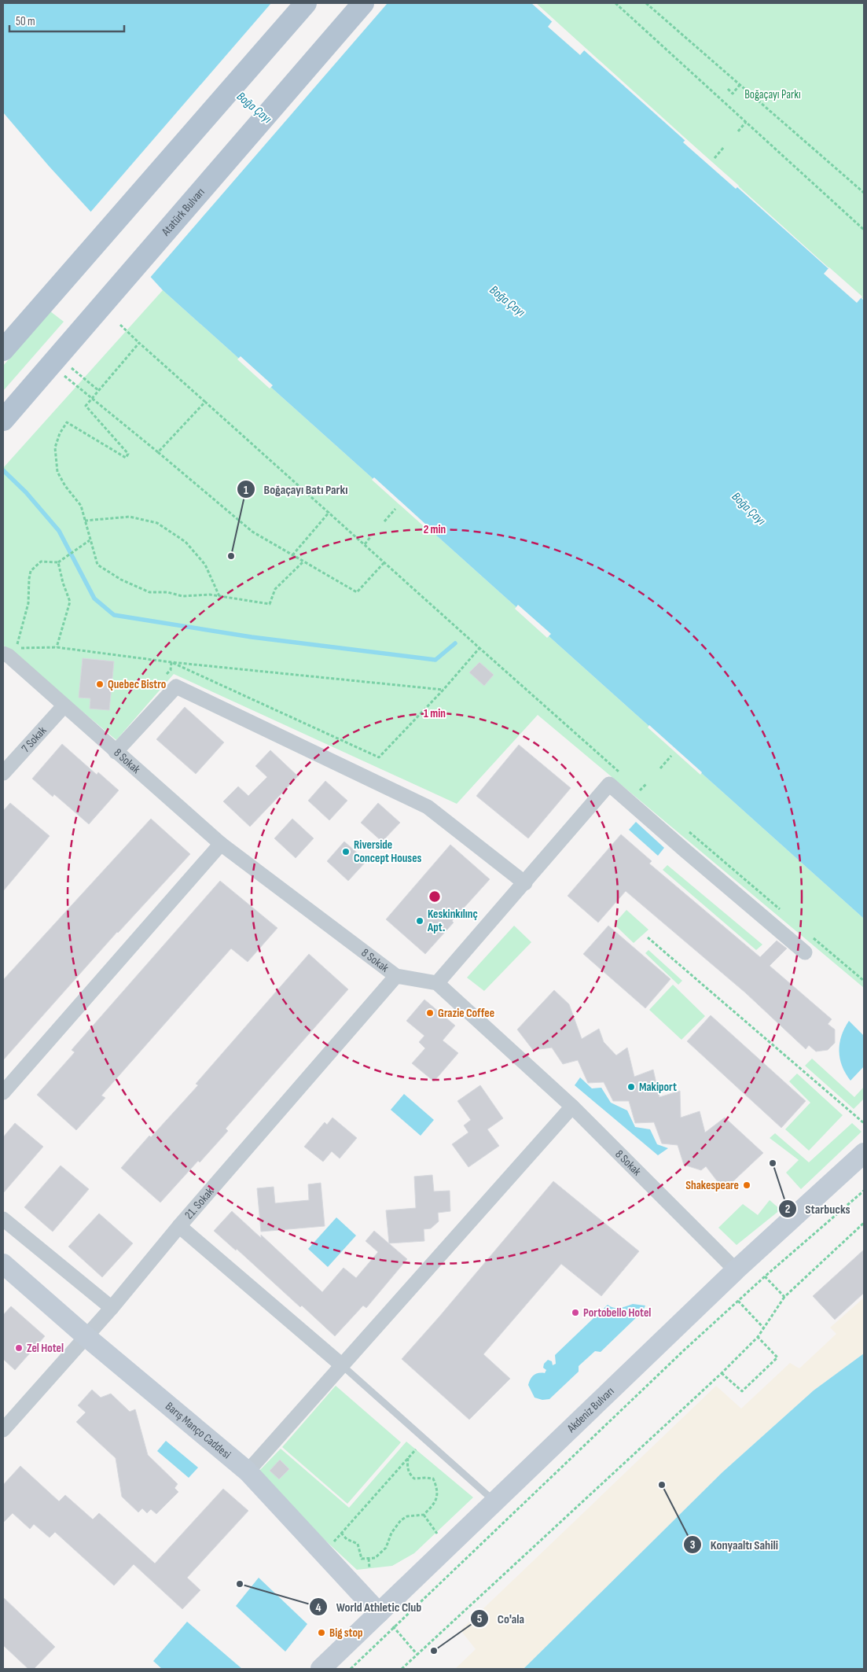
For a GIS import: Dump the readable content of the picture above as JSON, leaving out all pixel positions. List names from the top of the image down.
{
  "streets": {
    "main road": ["Atatürk Bulvarı", "Akdeniz Bulvarı", "Barış Manço Caddesi"],
    "street": ["7 Sokak", "8 Sokak", "21. Sokak"]
  },
  "crossings": [
    ["7 Sokak", "8 Sokak"],
    ["8 Sokak", "21. Sokak"],
    ["8 Sokak", "Akdeniz Bulvarı"],
    ["21. Sokak", "Barış Manço Caddesi"],
    ["Akdeniz Bulvarı", "Barış Manço Caddesi"]
  ],
  "water": ["Boğa Çayı"],
  "parks": ["Boğaçayı Parkı"],
  "places": [
    "Boğaçayı Batı Parkı",
    "Quebec Bistro",
    "Riverside Concept Houses",
    "Keskinkılınç Apt.",
    "Grazie Coffee",
    "Makiport",
    "Starbucks",
    "Shakespeare",
    "Portobello Hotel",
    "Zel Hotel",
    "Konyaaltı Sahili",
    "World Athletic Club",
    "Big stop",
    "Co'ala"
  ],
  "scale_bar": "50 m",
  "rings": ["2 min", "1 min"]
}
